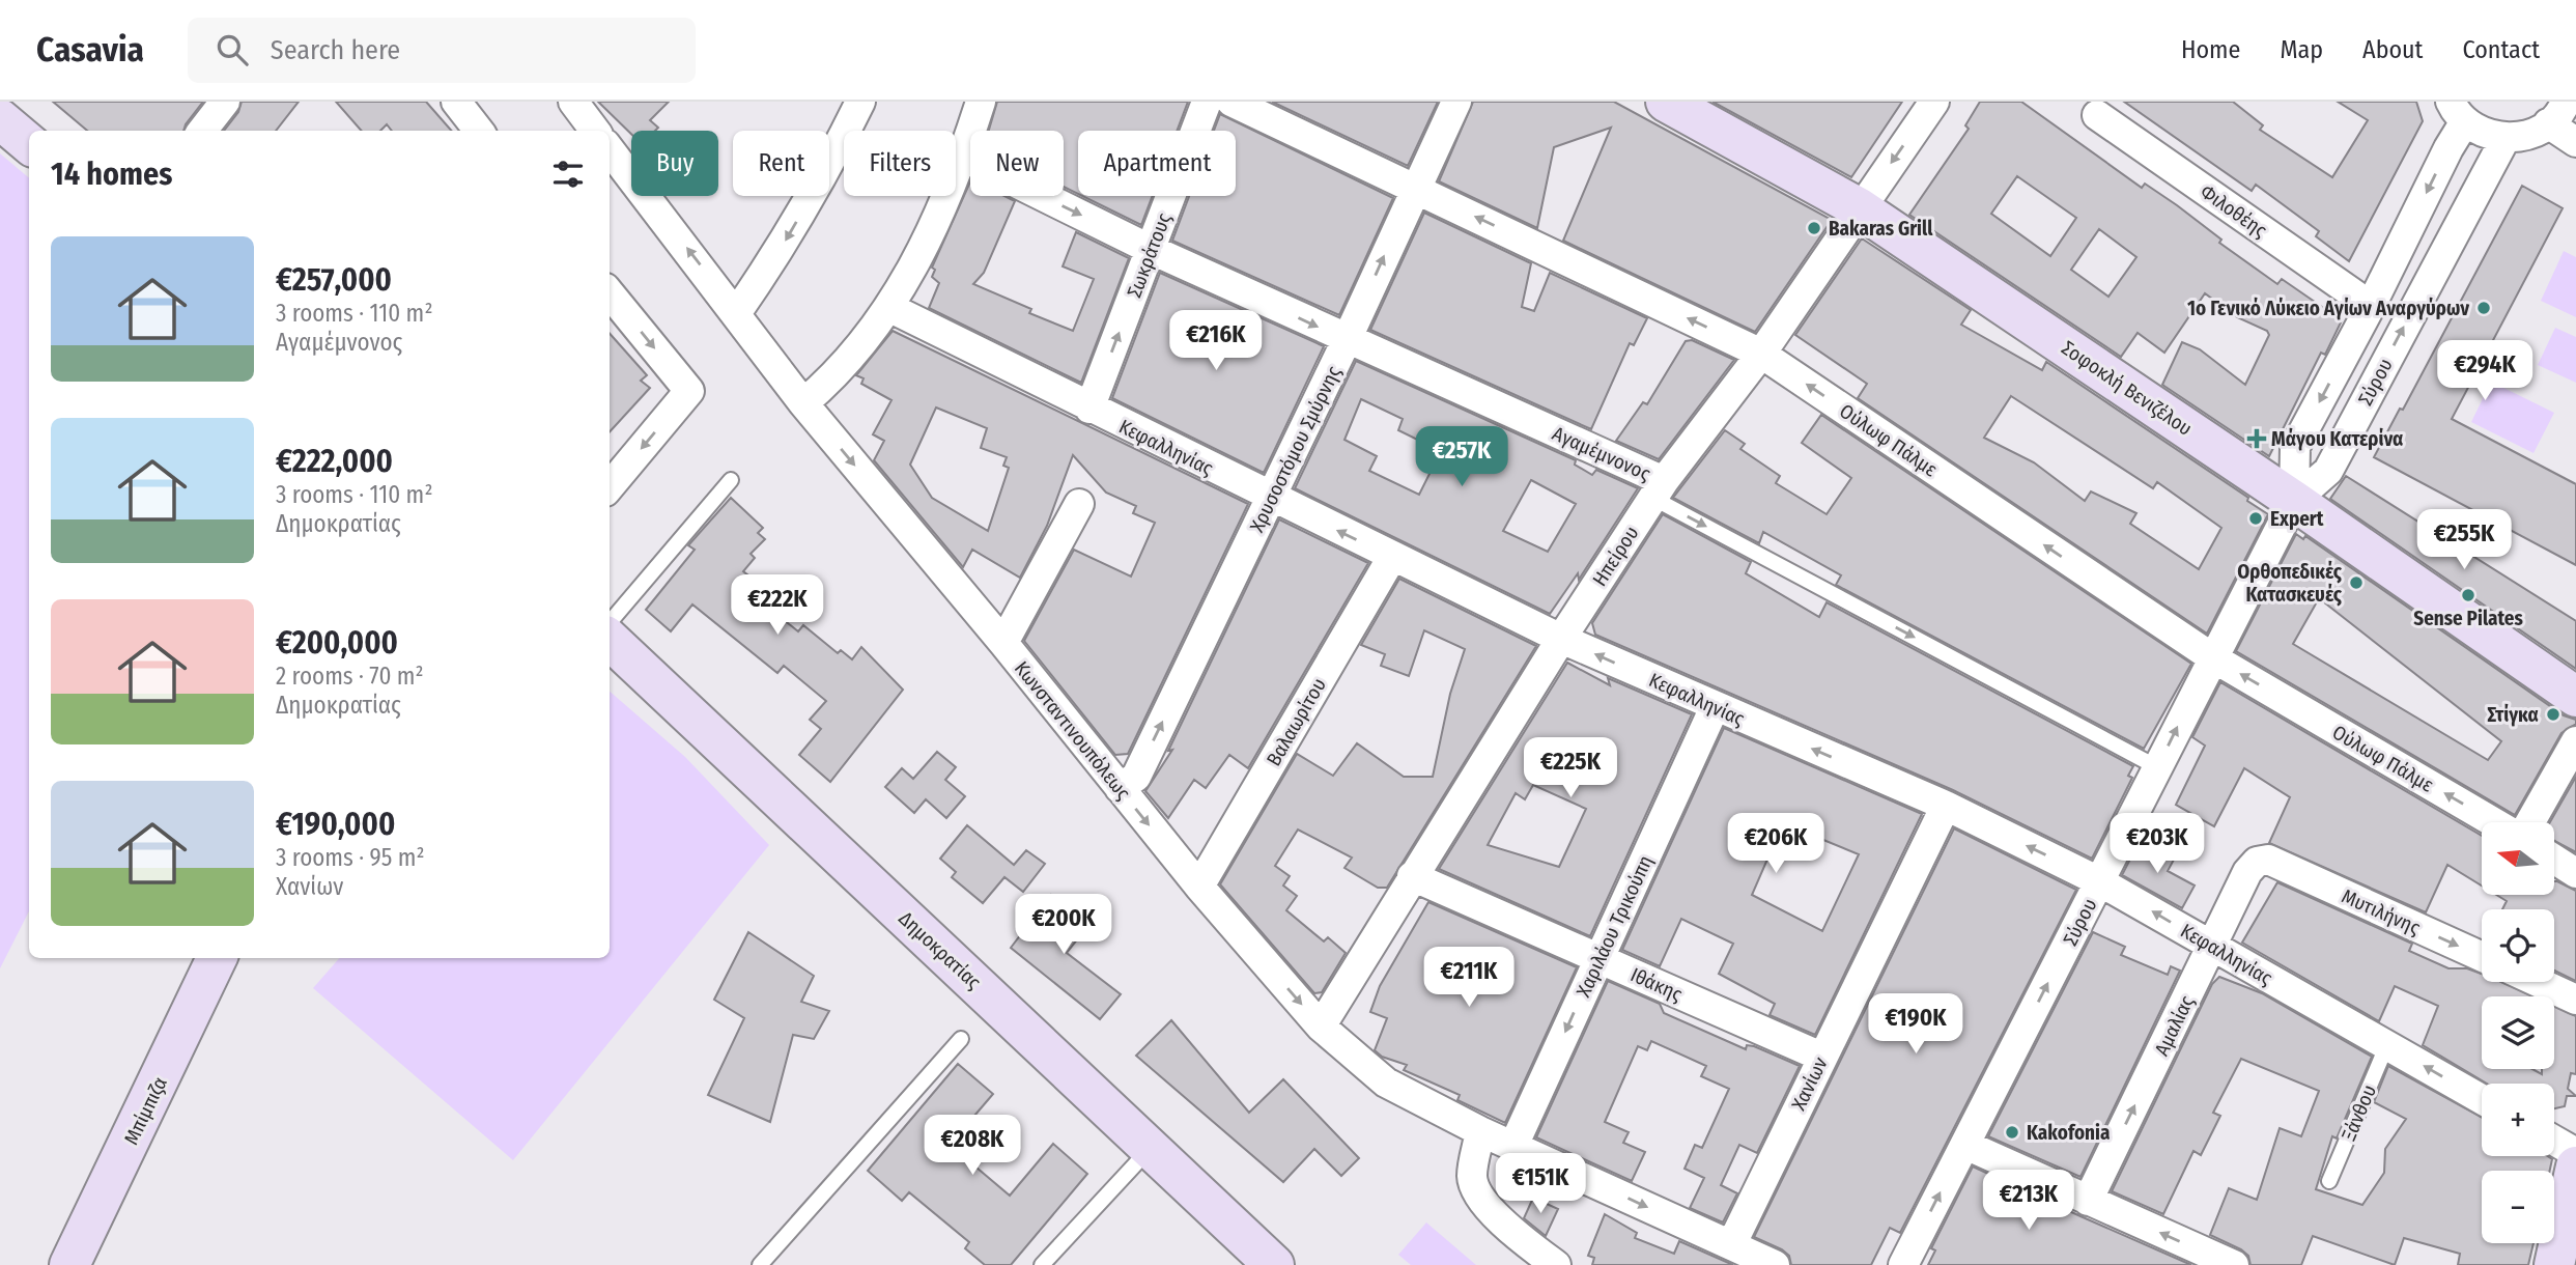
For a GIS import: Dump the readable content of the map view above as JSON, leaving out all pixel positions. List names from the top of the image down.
{
  "streets": {
    "street": [
      "Φιλοθέης",
      "Σωκράτους",
      "Σύρου",
      "Σοφοκλή Βενιζέλου",
      "Ούλωφ Πάλμε",
      "Κεφαλληνίας",
      "Χρυσοστόμου Σμύρνης",
      "Αγαμέμνονος",
      "Ηπείρου",
      "Βαλαωρίτου",
      "Κωνσταντινουπόλεως",
      "Μυτιλήνης",
      "Χαριλάου Τρικούπη",
      "Δημοκρατίας",
      "Ιθάκης",
      "Αμαλίας",
      "Χανίων",
      "Μπίμπιζα"
    ],
    "lane": ["Ξάνθου"]
  },
  "crossings": [
    ["Φιλοθέης", "Σύρου"],
    ["Σωκράτους", "Κεφαλληνίας"],
    ["Σωκράτους", "Αγαμέμνονος"],
    ["Σύρου", "Σοφοκλή Βενιζέλου"],
    ["Σύρου", "Ούλωφ Πάλμε"],
    ["Σύρου", "Κεφαλληνίας"],
    ["Σύρου", "Αγαμέμνονος"],
    ["Σοφοκλή Βενιζέλου", "Ηπείρου"],
    ["Ούλωφ Πάλμε", "Χρυσοστόμου Σμύρνης"],
    ["Ούλωφ Πάλμε", "Ηπείρου"],
    ["Κεφαλληνίας", "Χρυσοστόμου Σμύρνης"],
    ["Κεφαλληνίας", "Ηπείρου"],
    ["Κεφαλληνίας", "Βαλαωρίτου"],
    ["Κεφαλληνίας", "Χαριλάου Τρικούπη"],
    ["Κεφαλληνίας", "Αμαλίας"],
    ["Κεφαλληνίας", "Χανίων"],
    ["Κεφαλληνίας", "Ξάνθου"],
    ["Χρυσοστόμου Σμύρνης", "Αγαμέμνονος"],
    ["Χρυσοστόμου Σμύρνης", "Κωνσταντινουπόλεως"],
    ["Αγαμέμνονος", "Ηπείρου"],
    ["Ηπείρου", "Κωνσταντινουπόλεως"],
    ["Ηπείρου", "Ιθάκης"],
    ["Βαλαωρίτου", "Κωνσταντινουπόλεως"],
    ["Κωνσταντινουπόλεως", "Χαριλάου Τρικούπη"],
    ["Κωνσταντινουπόλεως", "Χανίων"],
    ["Μυτιλήνης", "Αμαλίας"],
    ["Χαριλάου Τρικούπη", "Ιθάκης"],
    ["Ιθάκης", "Χανίων"]
  ],
  "one_way": [
    "Ούλωφ Πάλμε",
    "Κεφαλληνίας",
    "Χρυσοστόμου Σμύρνης",
    "Αγαμέμνονος",
    "Μυτιλήνης",
    "Χαριλάου Τρικούπη",
    "Αμαλίας"
  ],
  "places": {
    "other": [
      "Bakaras Grill",
      "1ο Γενικό Λύκειο Αγίων Αναργύρων",
      "Expert",
      "Ορθοπεδικές Κατασκευές",
      "Sense Pilates",
      "Στίγκα",
      "Kakofonia"
    ],
    "health": ["Μάγου Κατερίνα"]
  },
  "north": "left",
  "page": {
    "header": "Casavia",
    "search": "Search here",
    "nav": [
      "Home",
      "Map",
      "About",
      "Contact"
    ],
    "chip": [
      "Buy",
      "Rent",
      "Filters",
      "New",
      "Apartment"
    ],
    "heading": "14 homes",
    "list": [
      {
        "name": "€257,000",
        "note": "3 rooms · 110 m² · Αγαμέμνονος"
      },
      {
        "name": "€222,000",
        "note": "3 rooms · 110 m² · Δημοκρατίας"
      },
      {
        "name": "€200,000",
        "note": "2 rooms · 70 m² · Δημοκρατίας"
      },
      {
        "name": "€190,000",
        "note": "3 rooms · 95 m² · Χανίων"
      }
    ],
    "price": [
      "€216K",
      "€294K",
      "€257K",
      "€255K",
      "€222K",
      "€225K",
      "€206K",
      "€203K",
      "€200K",
      "€211K",
      "€190K",
      "€208K",
      "€151K",
      "€213K"
    ],
    "map_buttons": ["+", "−"]
  }
}
